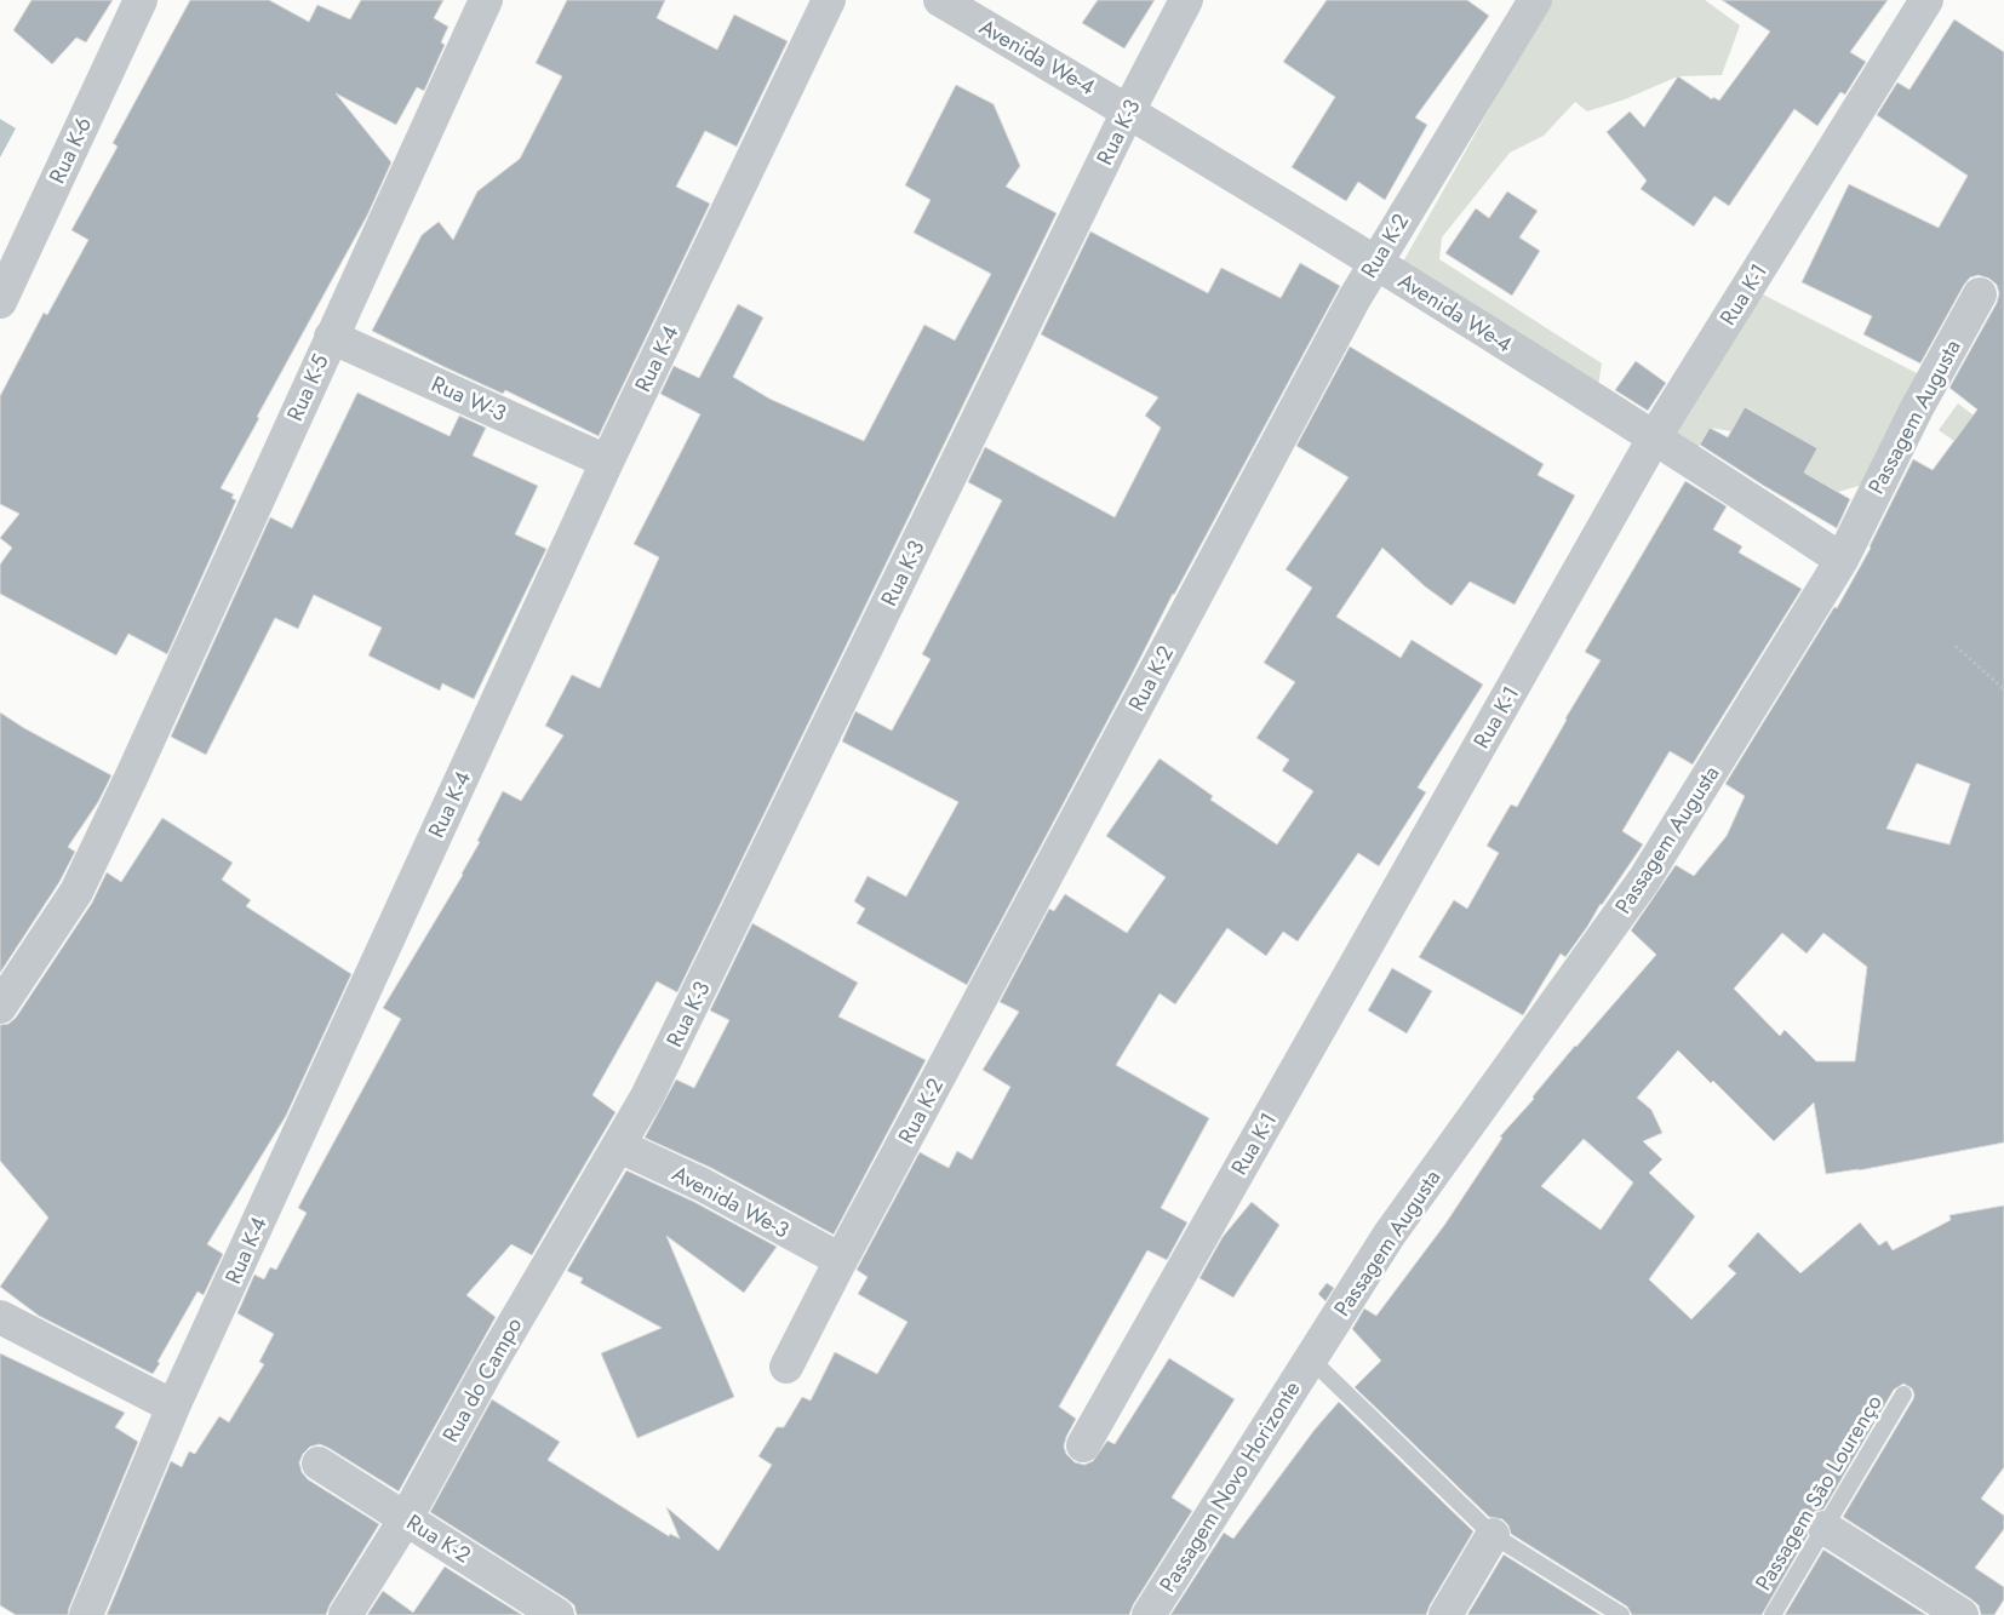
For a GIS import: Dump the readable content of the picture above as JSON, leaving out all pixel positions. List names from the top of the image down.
{
  "streets": {
    "street": [
      "Avenida We-4",
      "Rua K-3",
      "Rua K-6",
      "Rua K-2",
      "Rua K-1",
      "Rua K-4",
      "Rua K-5",
      "Rua W-3",
      "Passagem Augusta",
      "Avenida We-3",
      "Rua do Campo",
      "Passagem Novo Horizonte"
    ],
    "lane": ["Passagem São Lourenço"]
  },
  "crossings": [
    ["Avenida We-4", "Rua K-3"],
    ["Avenida We-4", "Rua K-2"],
    ["Avenida We-4", "Rua K-1"],
    ["Avenida We-4", "Passagem Augusta"],
    ["Rua K-3", "Avenida We-3"],
    ["Rua K-3", "Rua do Campo"],
    ["Rua K-2", "Avenida We-3"],
    ["Rua K-2", "Rua do Campo"],
    ["Rua K-4", "Rua W-3"],
    ["Rua K-5", "Rua W-3"],
    ["Passagem Augusta", "Passagem Novo Horizonte"],
    ["Avenida We-3", "Rua do Campo"]
  ]
}
